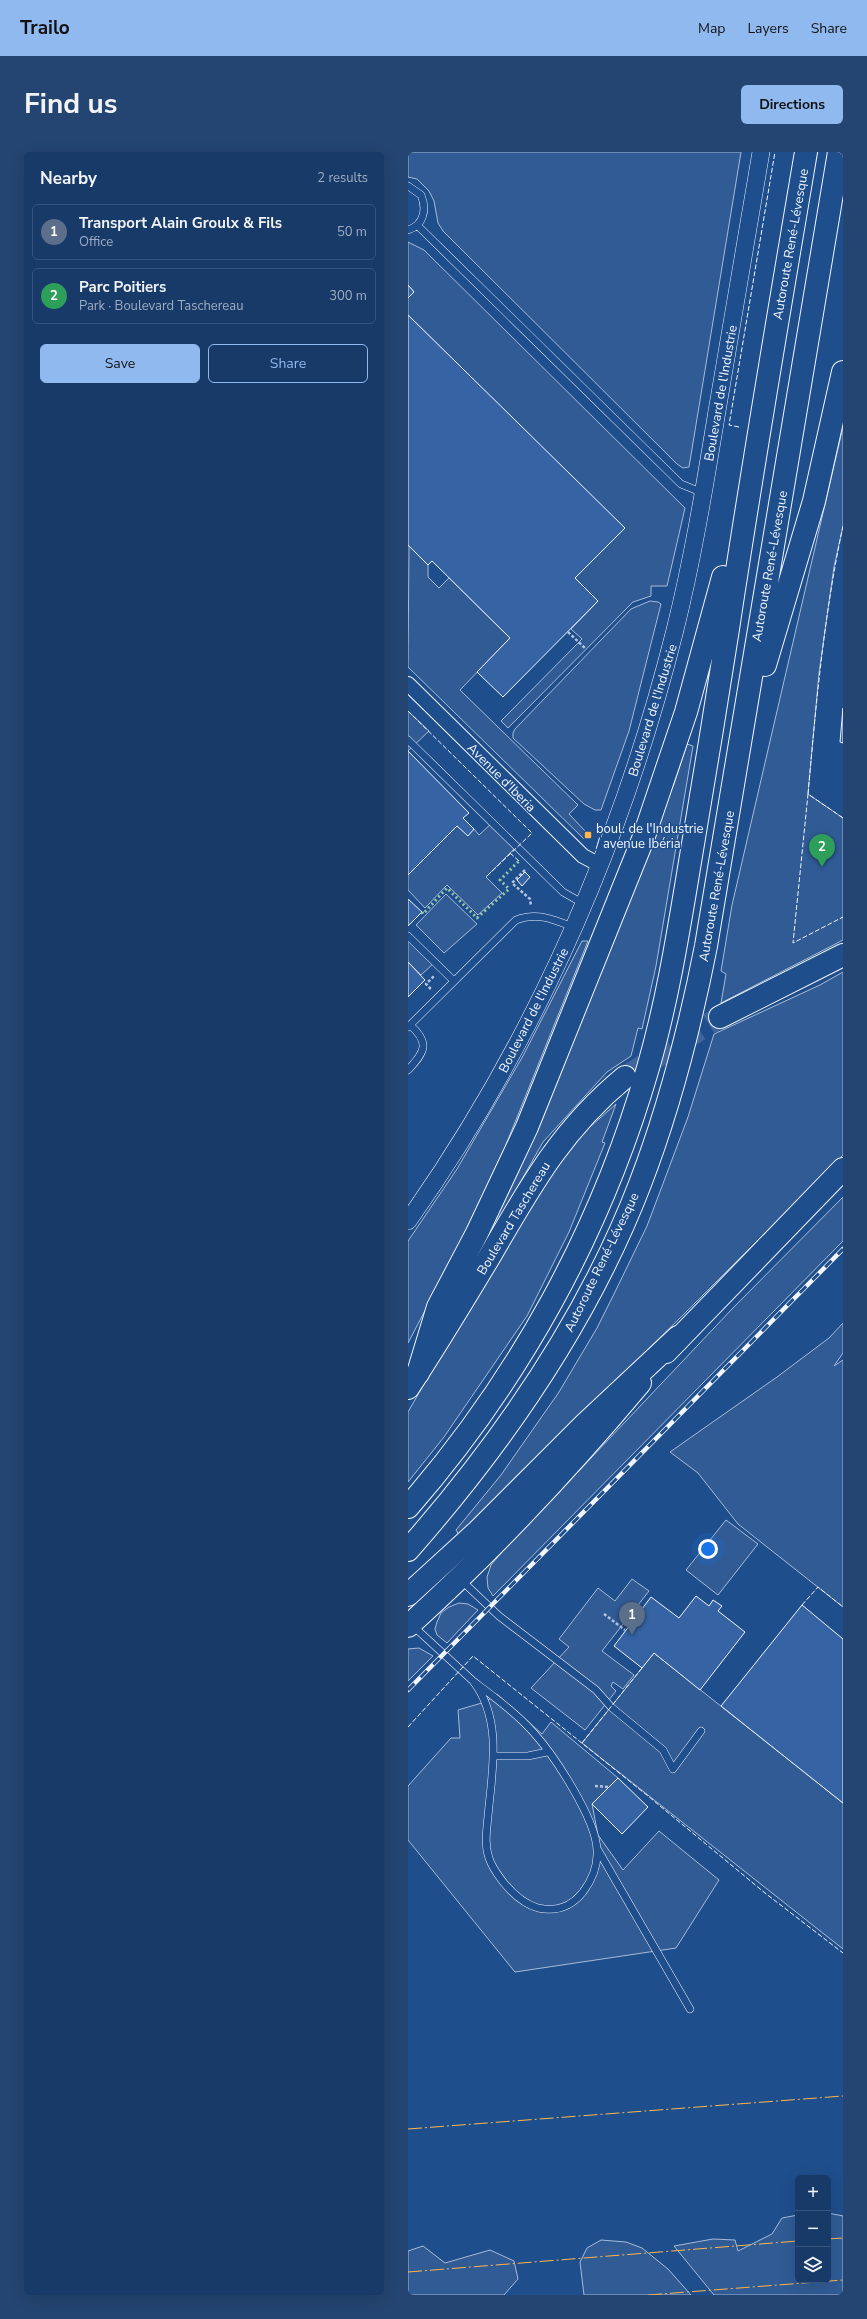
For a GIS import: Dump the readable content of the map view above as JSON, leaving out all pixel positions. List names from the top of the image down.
{
  "streets": {
    "main road": ["Autoroute René-Lévesque", "Boulevard Taschereau"],
    "street": ["Boulevard de l'Industrie", "Avenue d'Iberia"]
  },
  "crossings": [
    ["Boulevard de l'Industrie", "Avenue d'Iberia"]
  ],
  "places": {
    "transit": ["boul. de l'Industrie / avenue Ibéria"]
  },
  "page": {
    "header": "Trailo",
    "nav": ["Map", "Layers", "Share"],
    "title": "Find us",
    "buttons": [
      "Directions",
      ["Save", "Share"]
    ],
    "heading": ["Nearby", "2 results"],
    "list": [
      {
        "mark": "1",
        "name": "Transport Alain Groulx & Fils",
        "note": "Office",
        "value": "50 m"
      },
      {
        "mark": "2",
        "name": "Parc Poitiers",
        "note": "Park · Boulevard Taschereau",
        "value": "300 m"
      }
    ],
    "pins": ["2", "1"],
    "map_buttons": ["+", "−"]
  }
}
